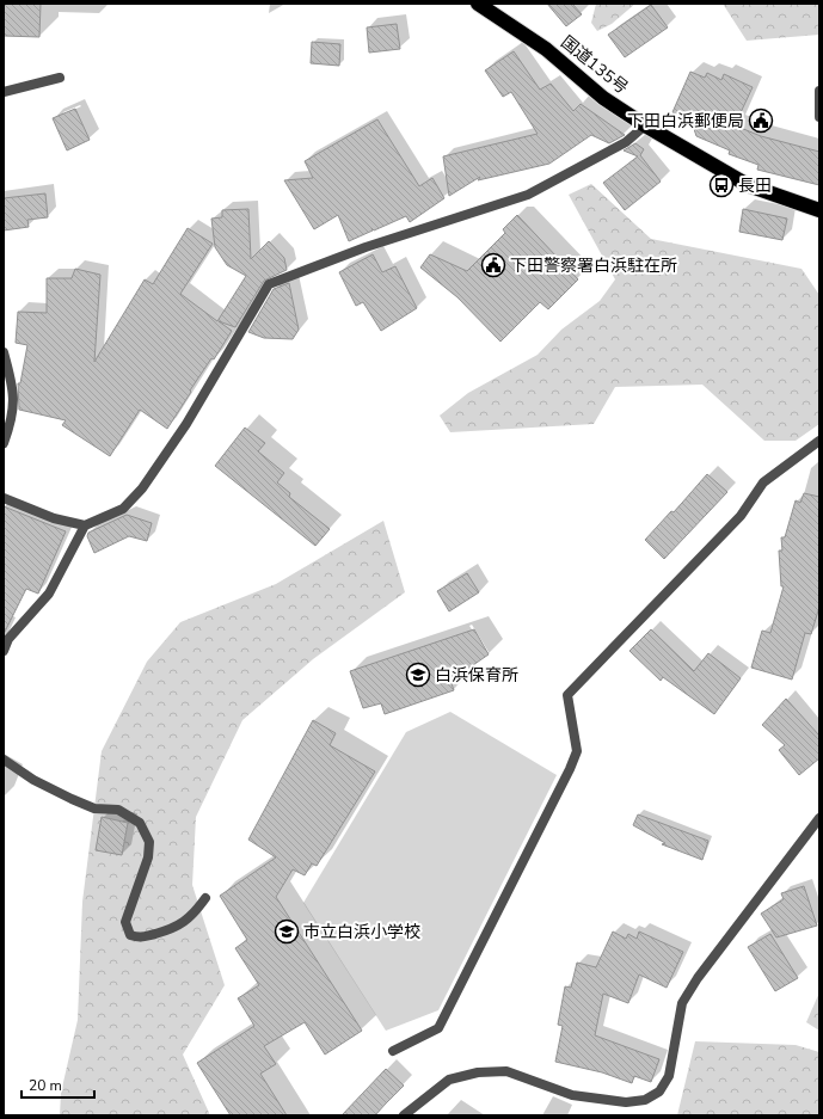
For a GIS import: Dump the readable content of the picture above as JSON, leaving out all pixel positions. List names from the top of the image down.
{
  "streets": {
    "highway": ["国道135号"]
  },
  "places": {
    "public building": ["下田白浜郵便局", "下田警察署白浜駐在所"],
    "bus stop": ["長田"],
    "school or university": ["白浜保育所", "市立白浜小学校"]
  },
  "scale_bar": "20 m"
}
